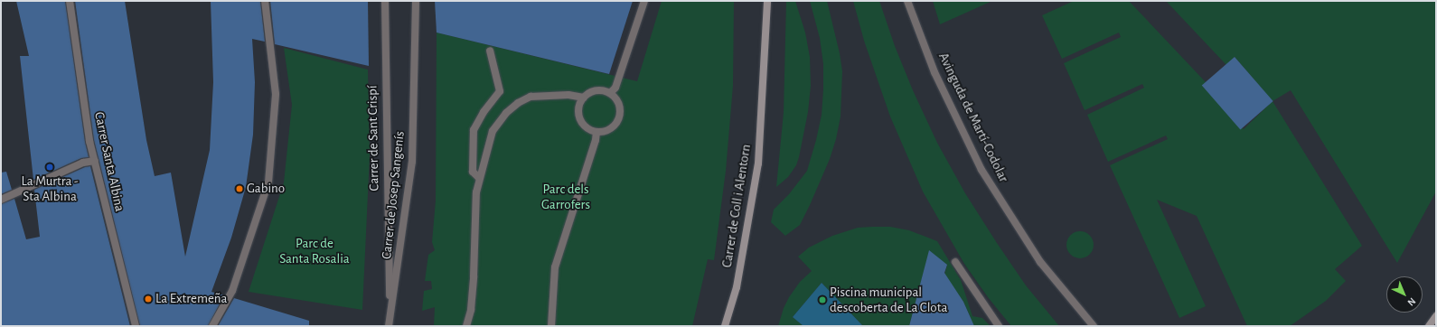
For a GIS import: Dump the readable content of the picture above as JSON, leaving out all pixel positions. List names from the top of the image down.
{
  "streets": {
    "street": [
      "Avinguda de Martí-Codolar",
      "Carrer de Sant Crispí",
      "Carrer Santa Albina",
      "Carrer de Josep Sangenís",
      "Carrer de Coll i Alentorn"
    ]
  },
  "crossings": [
    ["Carrer de Sant Crispí", "Carrer de Josep Sangenís"]
  ],
  "parks": ["Parc dels Garrofers", "Parc de Santa Rosalia"],
  "places": [
    "La Murtra - Sta Albina",
    "Gabino",
    "La Extremeña",
    "Piscina municipal descoberta de La Clota"
  ],
  "north": "bottom right"
}
